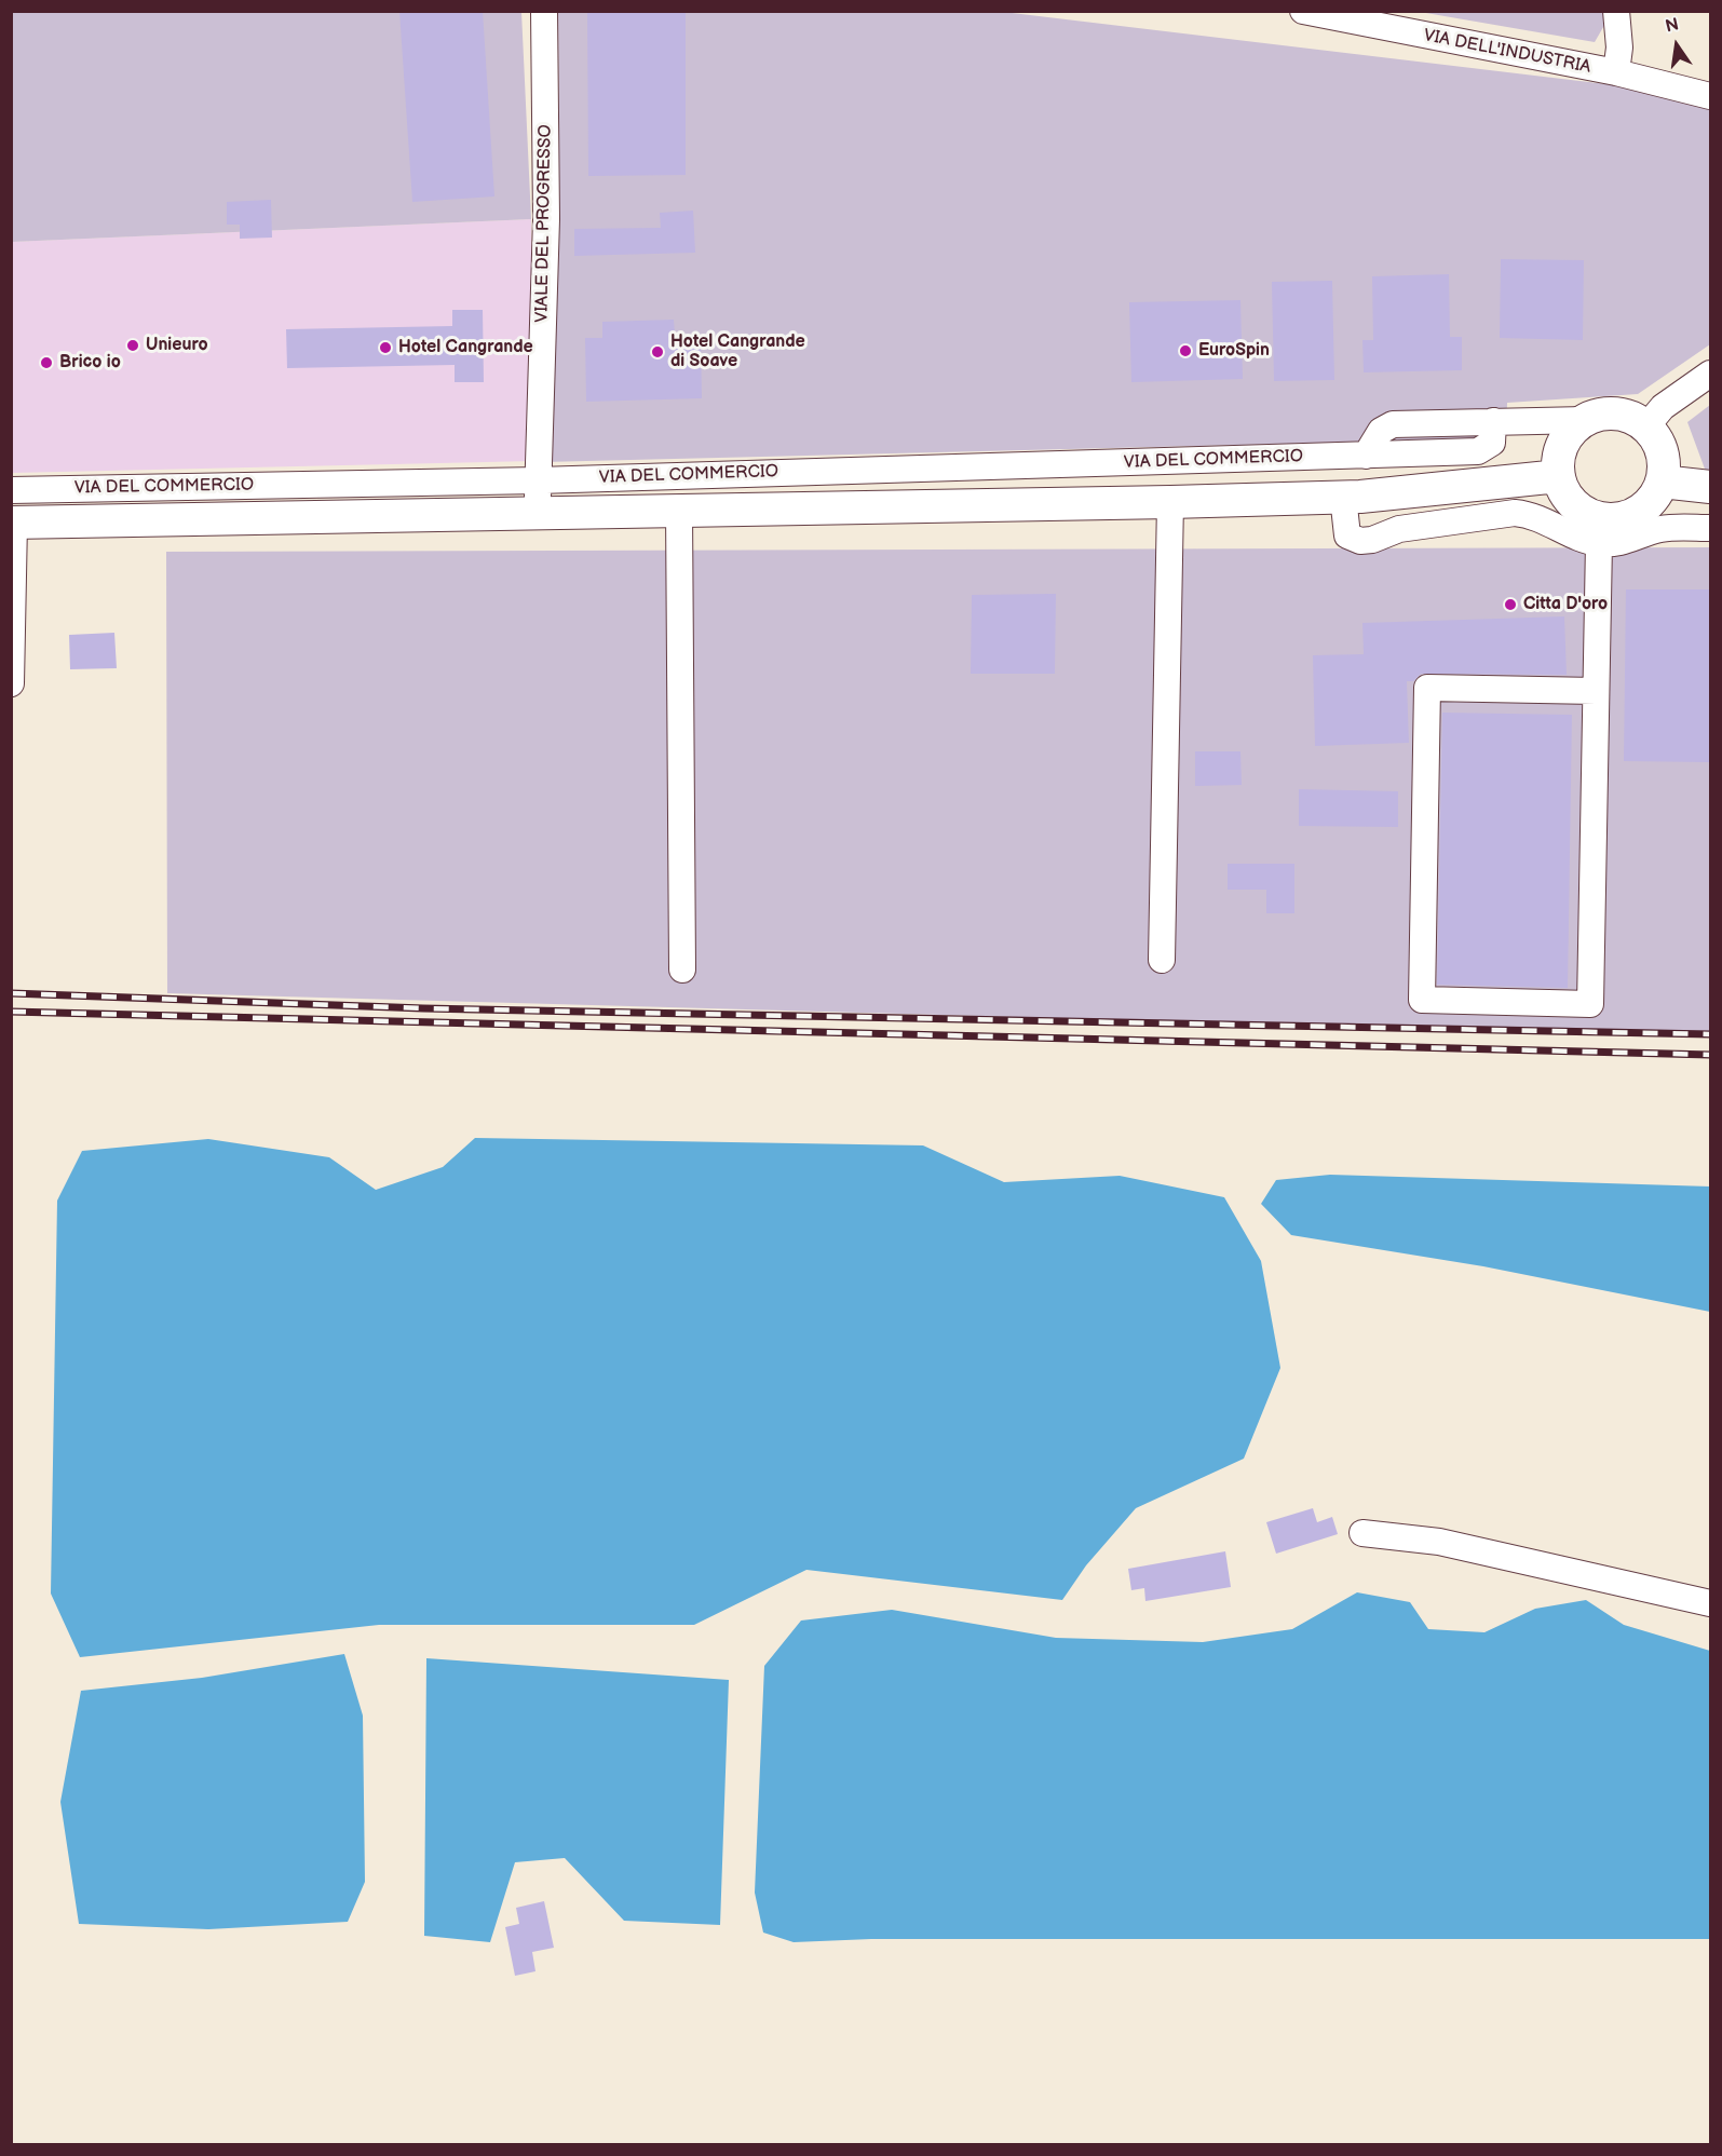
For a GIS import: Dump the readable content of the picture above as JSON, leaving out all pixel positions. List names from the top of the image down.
{
  "streets": {
    "street": ["VIA DELL'INDUSTRIA", "VIALE DEL PROGRESSO", "VIA DEL COMMERCIO"]
  },
  "crossings": [
    ["VIALE DEL PROGRESSO", "VIA DEL COMMERCIO"]
  ],
  "places": [
    "Unieuro",
    "Hotel Cangrande",
    "EuroSpin",
    "Hotel Cangrande di Soave",
    "Brico io",
    "Citta D'oro"
  ],
  "north": "top"
}
